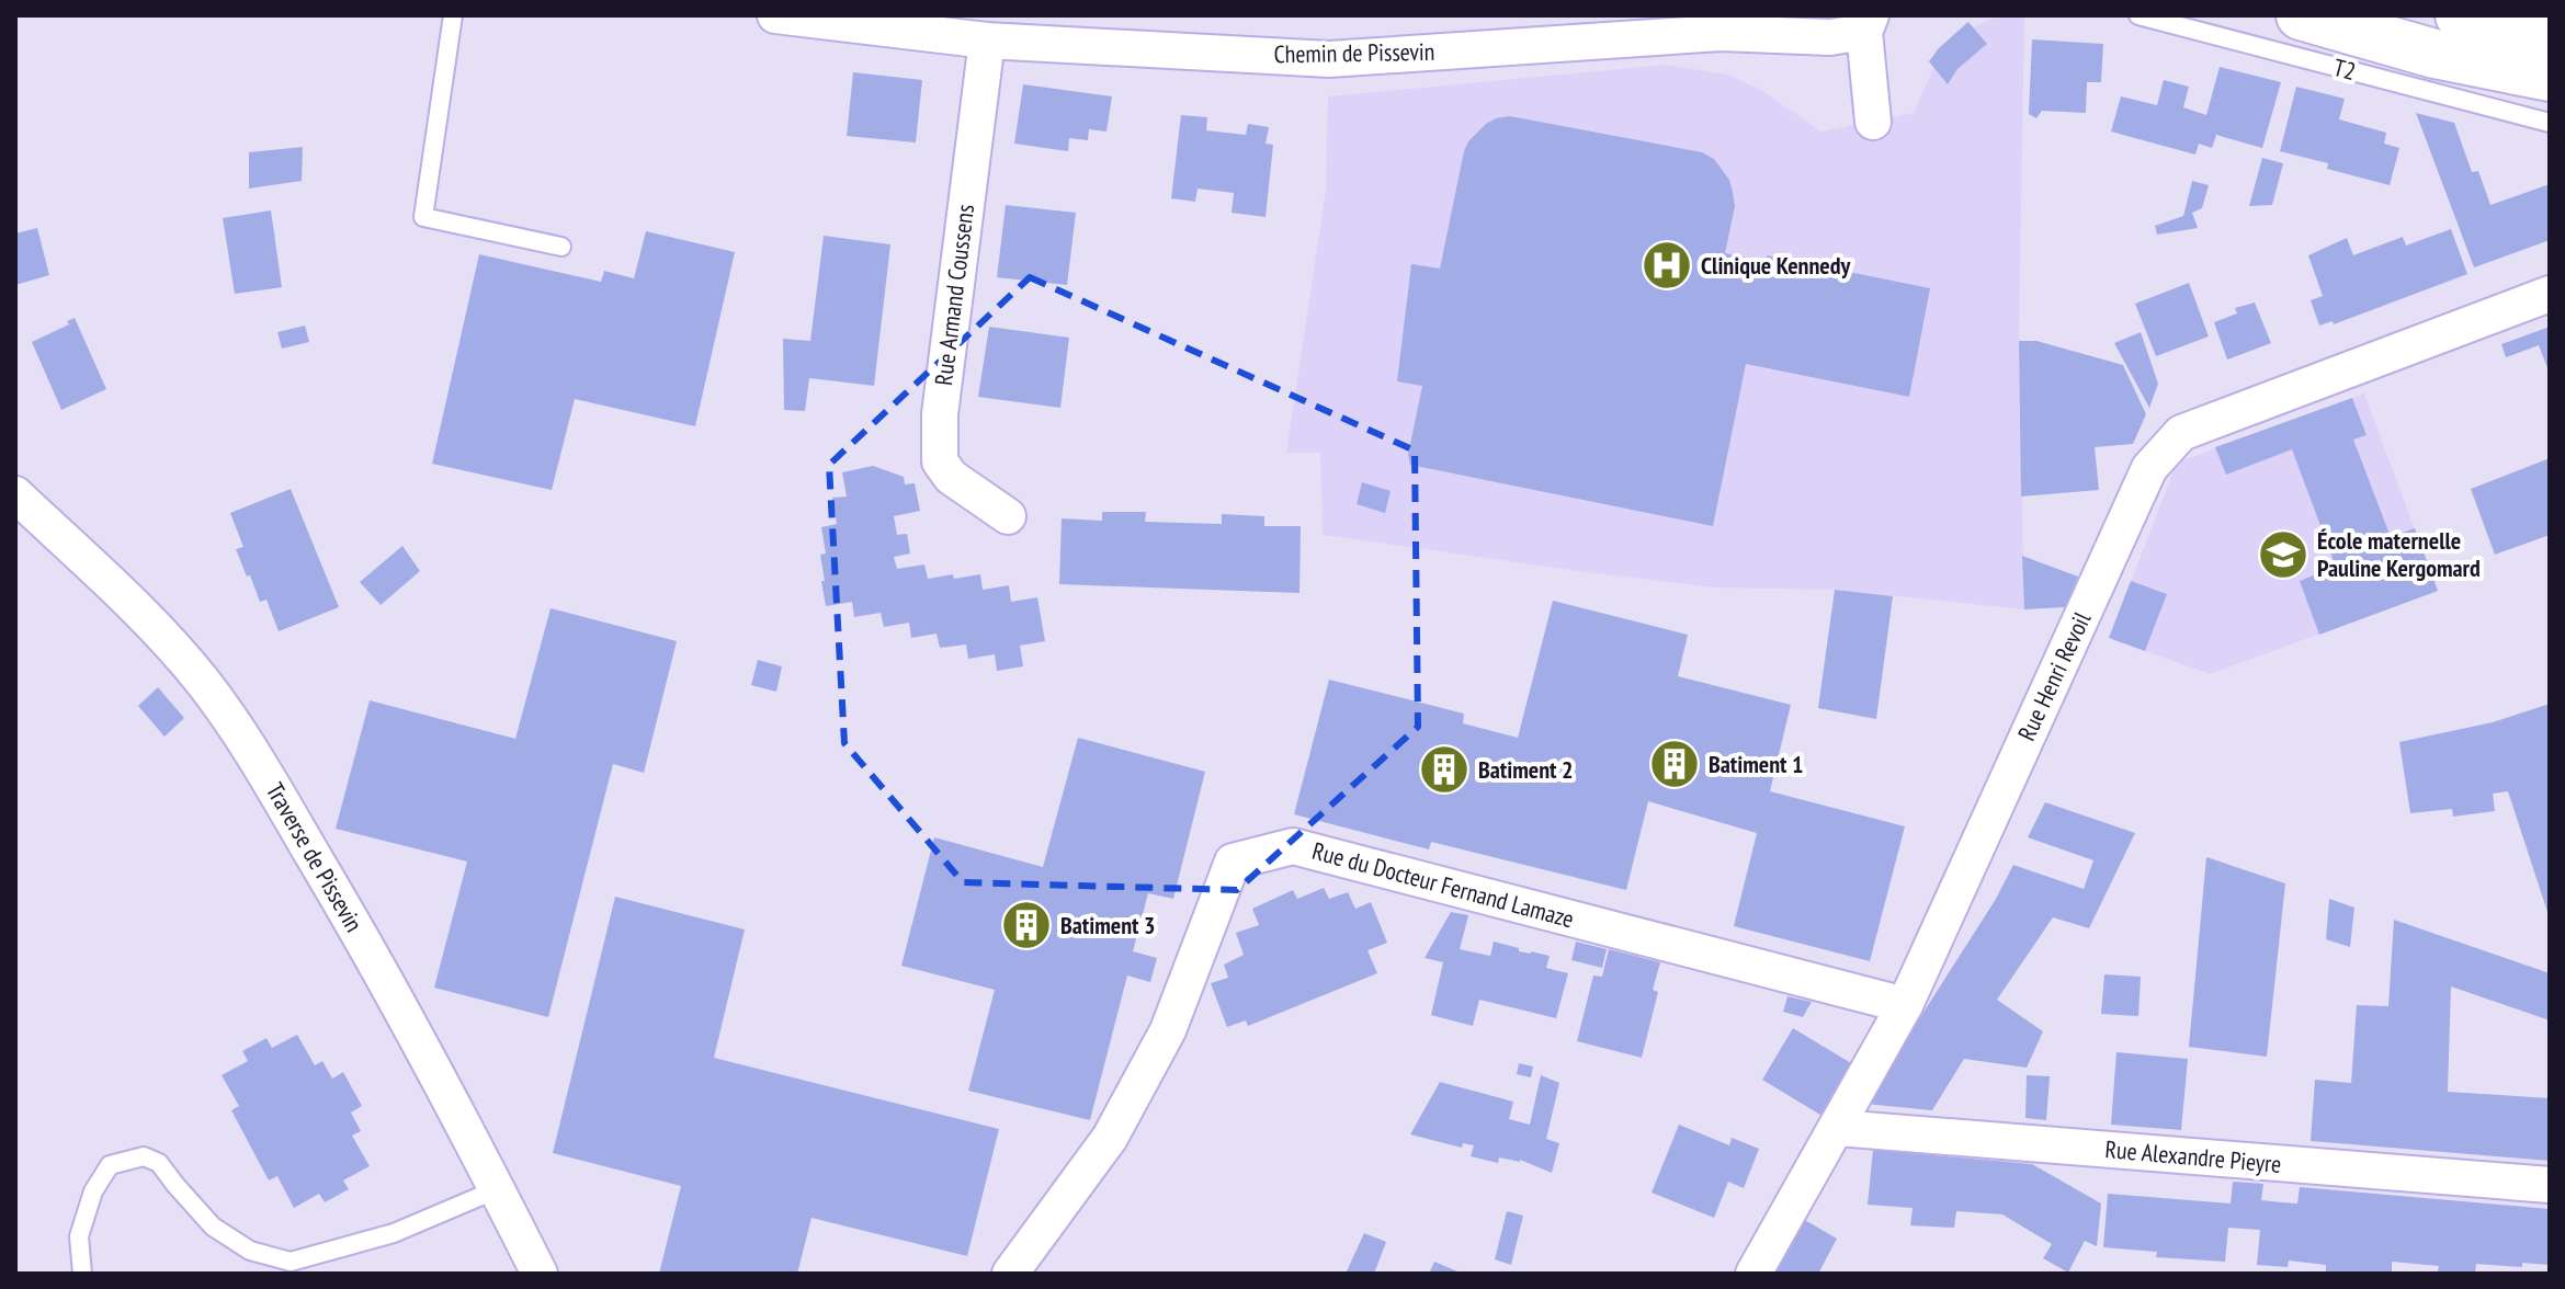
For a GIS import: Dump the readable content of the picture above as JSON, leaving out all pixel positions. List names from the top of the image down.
{
  "streets": {
    "street": [
      "Chemin de Pissevin",
      "Rue Armand Coussens",
      "Rue Henri Revoil",
      "Traverse de Pissevin",
      "Rue du Docteur Fernand Lamaze",
      "Rue Alexandre Pieyre"
    ],
    "lane": ["T2"]
  },
  "crossings": [
    ["Chemin de Pissevin", "Rue Armand Coussens"],
    ["Rue Henri Revoil", "Rue du Docteur Fernand Lamaze"],
    ["Rue Henri Revoil", "Rue Alexandre Pieyre"]
  ],
  "places": {
    "hospital": ["Clinique Kennedy"],
    "school or university": ["École maternelle Pauline Kergomard"],
    "building": ["Batiment 1", "Batiment 2", "Batiment 3"]
  }
}
